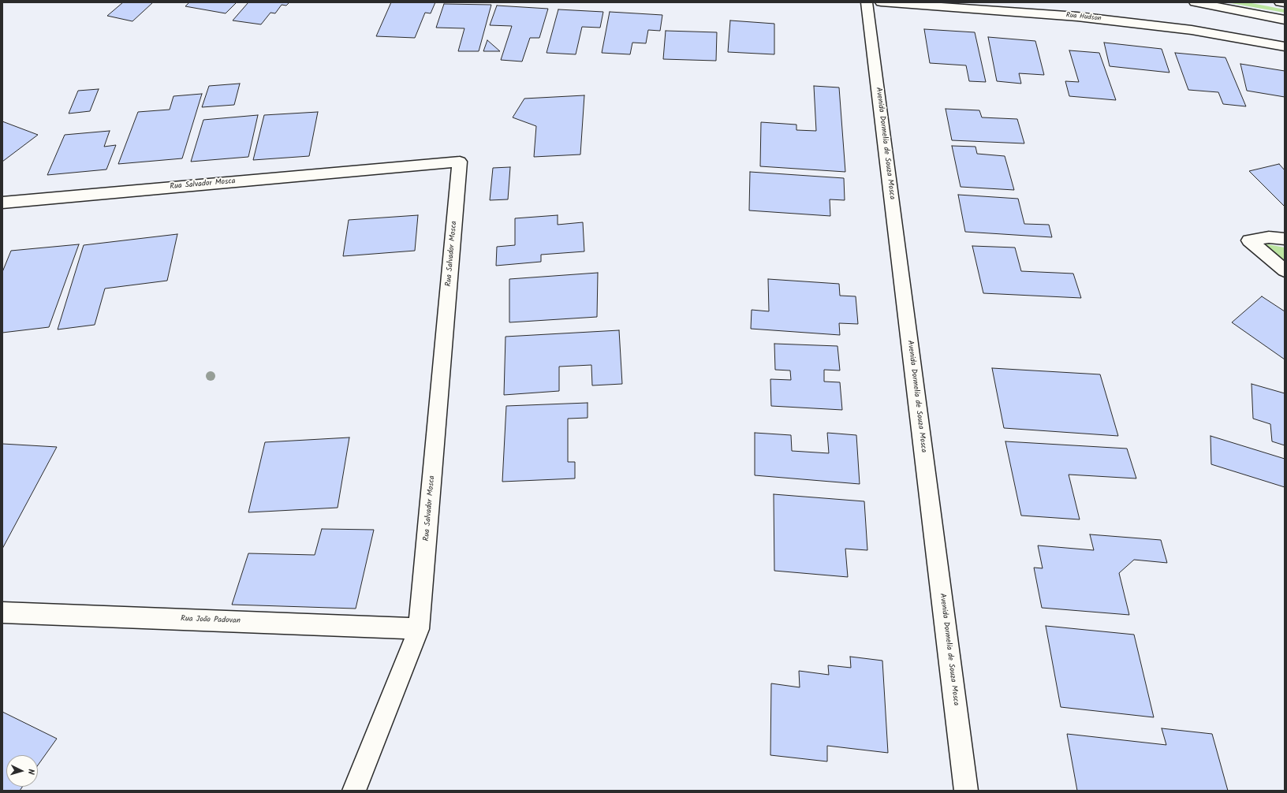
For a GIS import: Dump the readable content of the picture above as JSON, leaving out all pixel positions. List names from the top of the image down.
{
  "streets": {
    "street": [
      "Rua Hudson",
      "Avenida Dormelia de Souza Mosca",
      "Rua Salvador Mosca",
      "Rua João Padovan"
    ]
  },
  "crossings": [
    ["Rua Salvador Mosca", "Rua João Padovan"]
  ],
  "north": "right"
}
